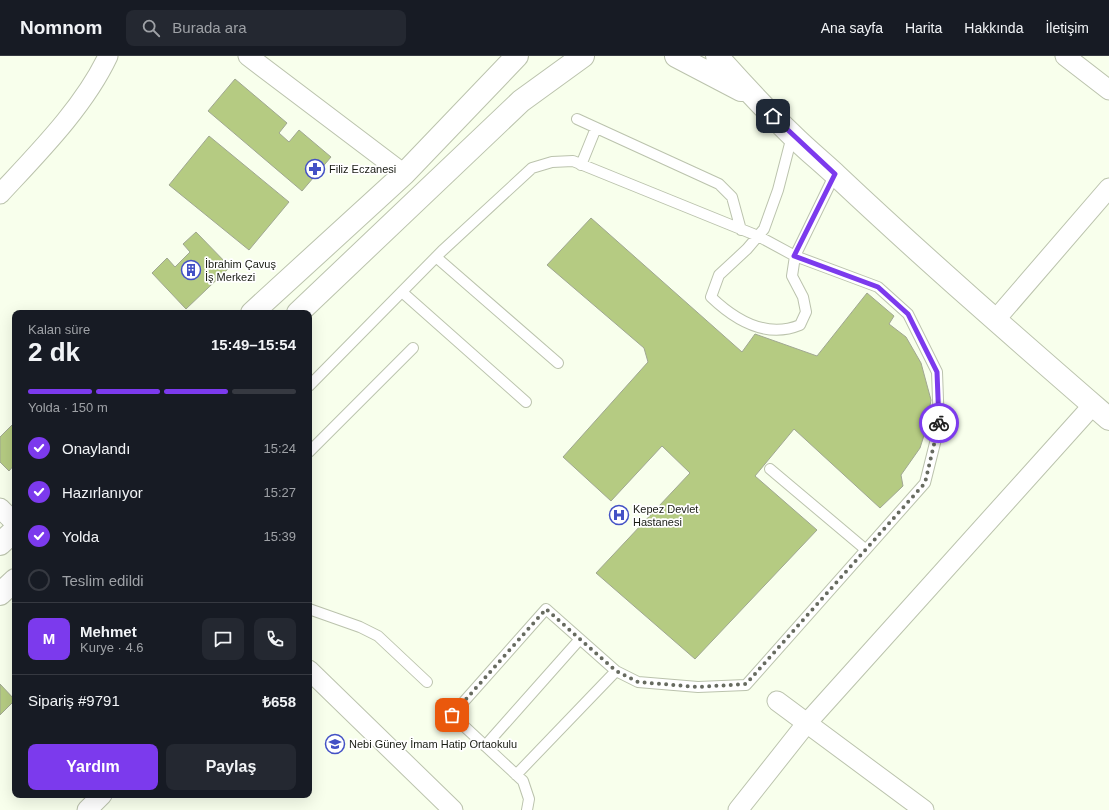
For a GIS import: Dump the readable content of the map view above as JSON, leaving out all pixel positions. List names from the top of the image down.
{
  "places": {
    "pharmacy": ["Filiz Eczanesi"],
    "building": ["İbrahim Çavuş İş Merkezi"],
    "hospital": ["Kepez Devlet Hastanesi"],
    "school or university": ["Nebi Güney İmam Hatip Ortaokulu"]
  },
  "page": {
    "header": "Nomnom",
    "search": "Burada ara",
    "nav": [
      "Ana sayfa",
      "Harita",
      "Hakkında",
      "İletişim"
    ],
    "heading": ["2 dk", "Kalan süre", "15:49–15:54"],
    "panel": [
      "Mehmet",
      "Kurye · 4.6",
      "Sipariş #9791",
      "₺658"
    ],
    "bar": "Yolda · 150 m",
    "list": [
      ["Onaylandı", "15:24"],
      ["Hazırlanıyor", "15:27"],
      ["Yolda", "15:39"],
      "Teslim edildi"
    ],
    "round": "M",
    "buttons": ["Yardım", "Paylaş"]
  }
}
